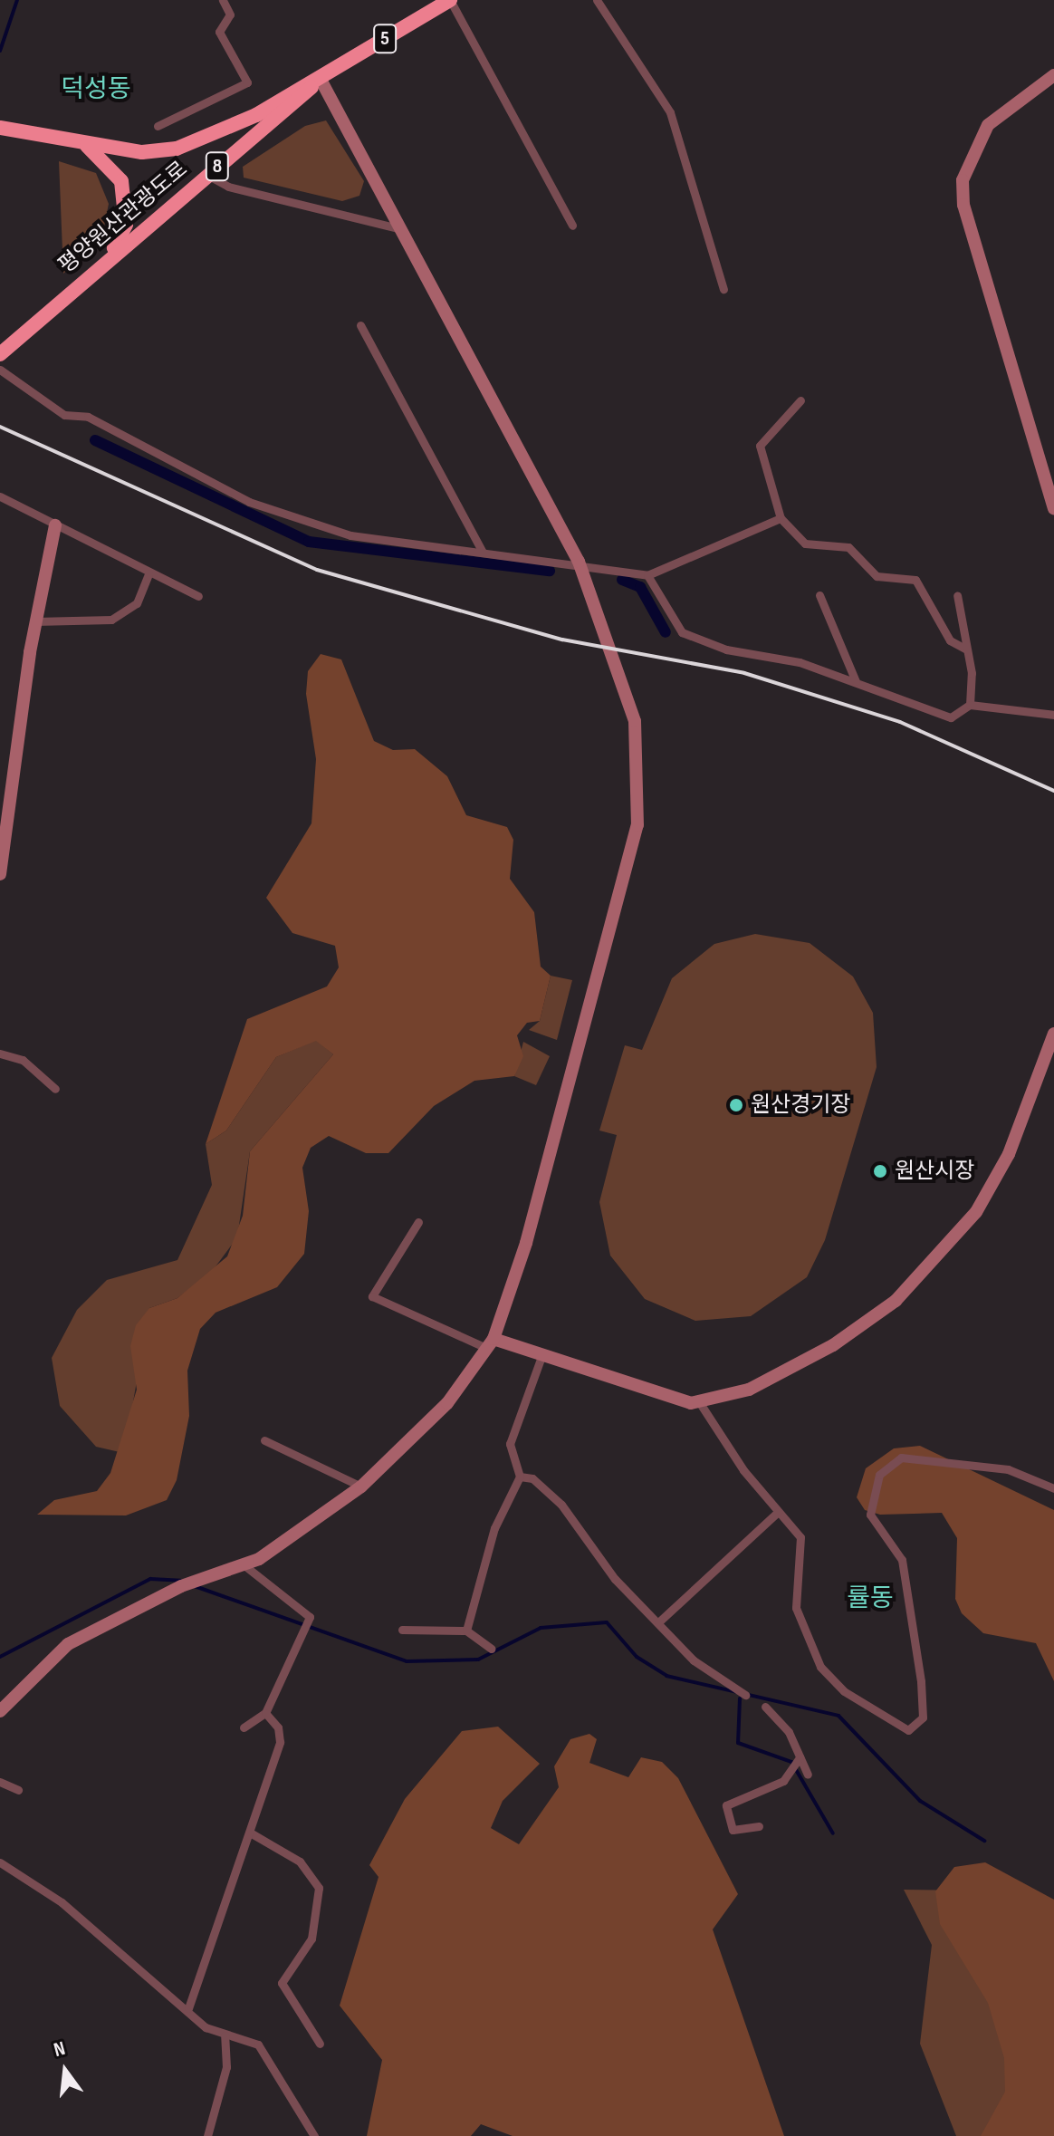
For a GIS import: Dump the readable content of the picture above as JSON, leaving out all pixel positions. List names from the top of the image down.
{
  "streets": {
    "highway": ["5", "8", "평양원산관광도로"]
  },
  "crossings": [
    ["5", "평양원산관광도로"],
    ["8", "평양원산관광도로"]
  ],
  "districts": ["덕성동", "률동"],
  "places": ["원산경기장", "원산시장"],
  "north": "top"
}
